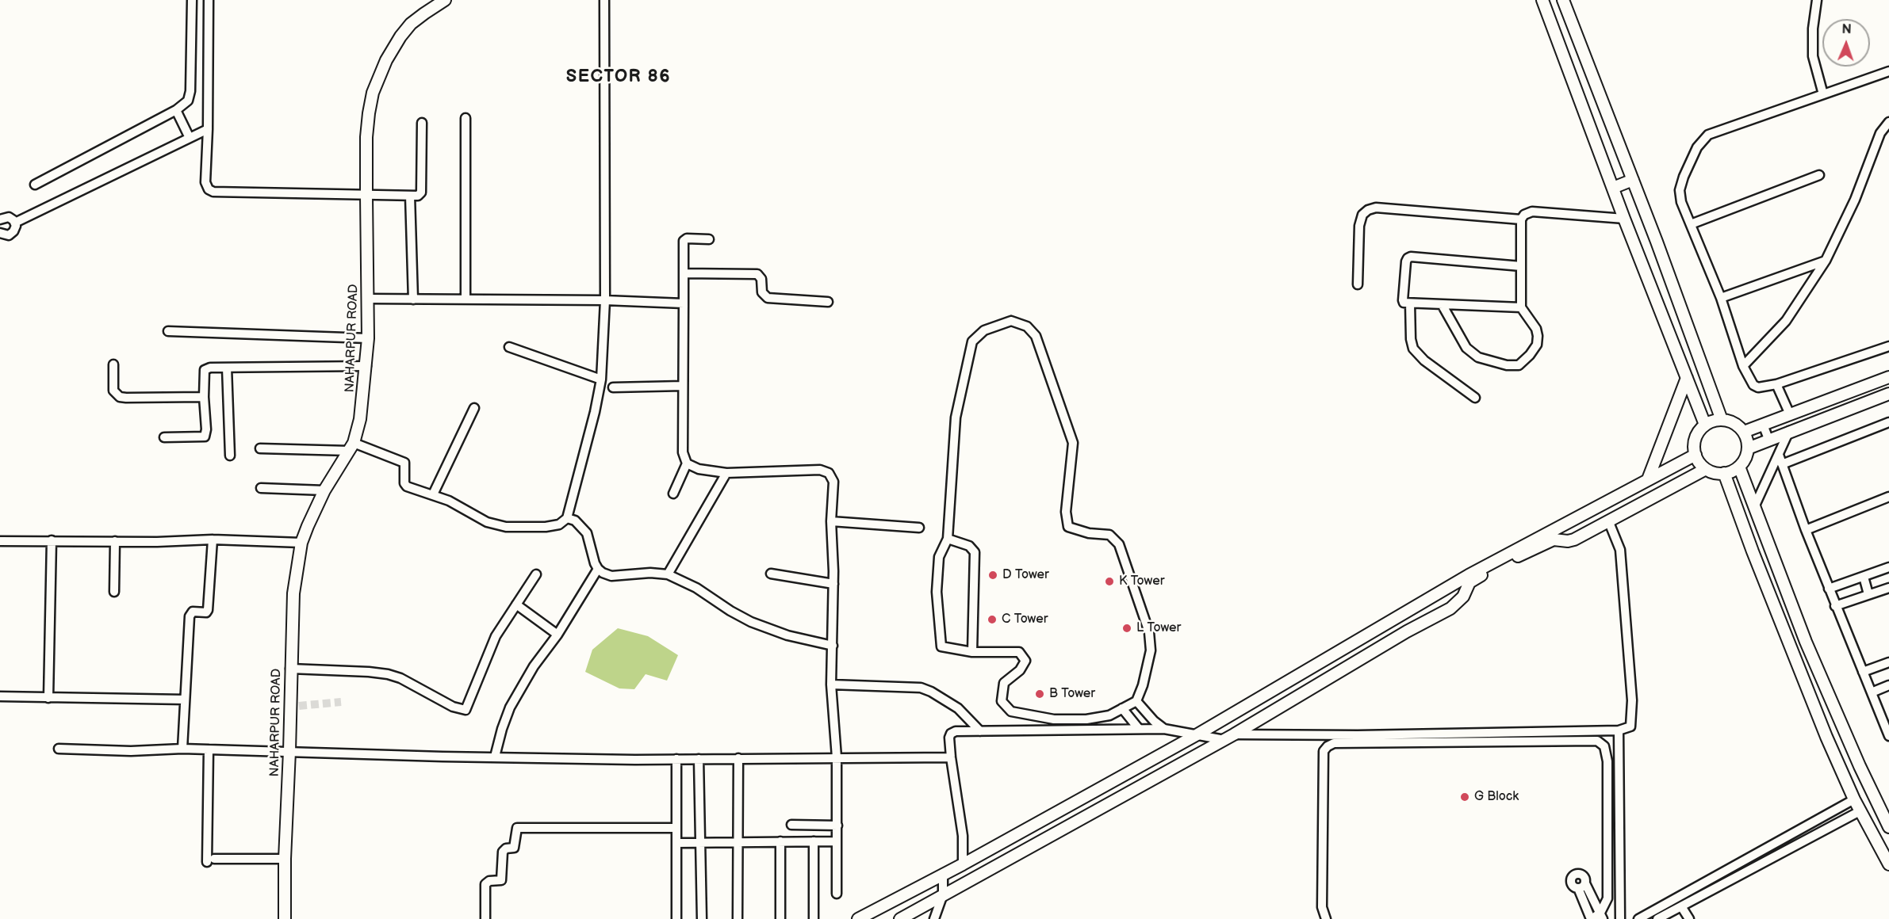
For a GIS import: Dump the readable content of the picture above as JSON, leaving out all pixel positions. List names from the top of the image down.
{
  "streets": {
    "street": ["NAHARPUR ROAD"]
  },
  "districts": ["SECTOR 86"],
  "places": [
    "D Tower",
    "K Tower",
    "C Tower",
    "L Tower",
    "B Tower",
    "G Block"
  ],
  "north": "top"
}
